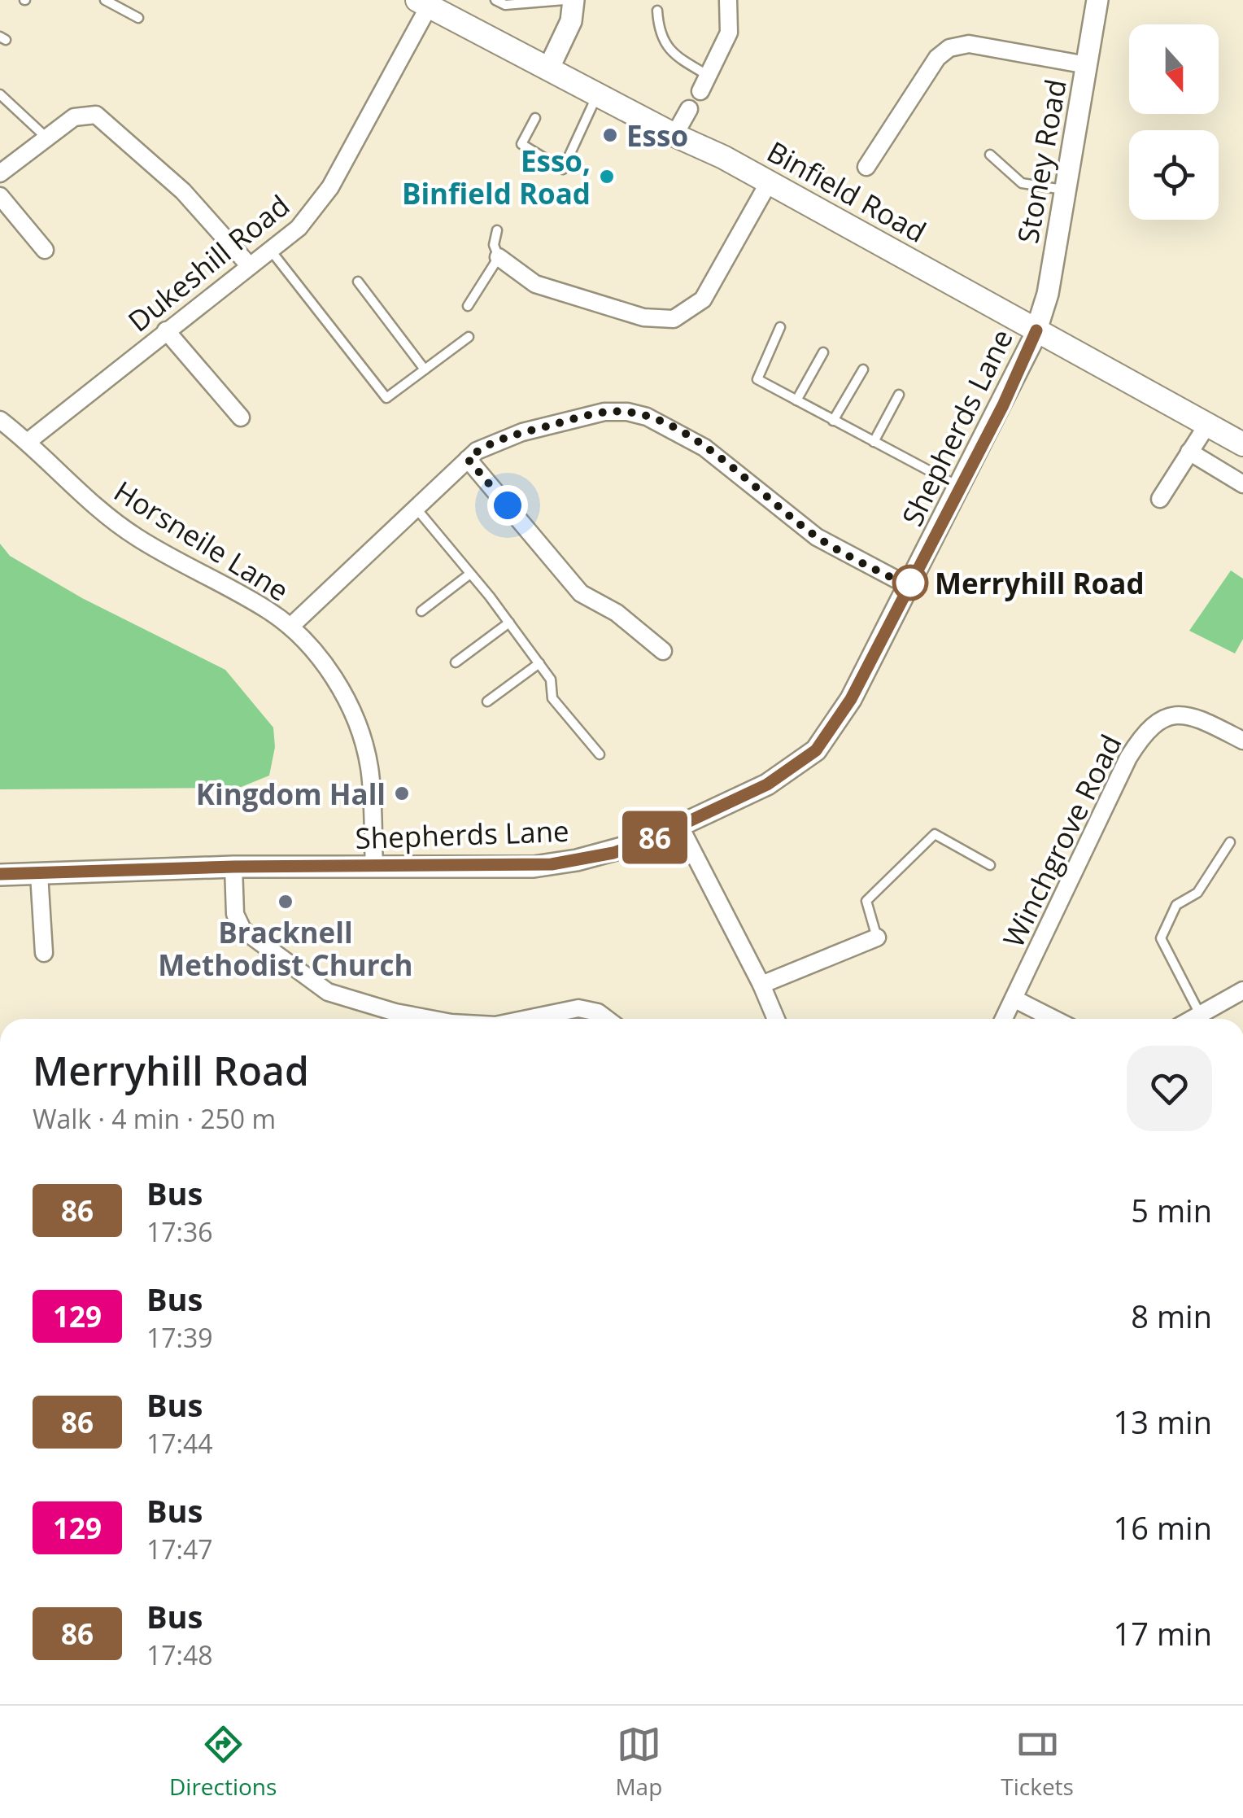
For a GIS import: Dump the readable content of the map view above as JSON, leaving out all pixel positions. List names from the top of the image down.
{
  "streets": {
    "main road": ["Binfield Road"],
    "street": [
      "Stoney Road",
      "Dukeshill Road",
      "Shepherds Lane",
      "Horsneile Lane",
      "Winchgrove Road"
    ]
  },
  "crossings": [
    ["Stoney Road", "Binfield Road"],
    ["Stoney Road", "Shepherds Lane"],
    ["Binfield Road", "Dukeshill Road"],
    ["Binfield Road", "Shepherds Lane"],
    ["Dukeshill Road", "Horsneile Lane"],
    ["Shepherds Lane", "Horsneile Lane"]
  ],
  "places": [
    "Esso",
    "Esso, Binfield Road",
    "Merryhill Road",
    "Kingdom Hall",
    "Bracknell Methodist Church"
  ],
  "lines": ["bus line 86"],
  "north": "bottom",
  "page": {
    "on_map": "86",
    "heading": ["Merryhill Road", "Walk · 4 min · 250 m"],
    "list": [
      {
        "mark": "86",
        "name": "Bus",
        "note": "17:36",
        "value": "5 min"
      },
      {
        "mark": "129",
        "name": "Bus",
        "note": "17:39",
        "value": "8 min"
      },
      {
        "mark": "86",
        "name": "Bus",
        "note": "17:44",
        "value": "13 min"
      },
      {
        "mark": "129",
        "name": "Bus",
        "note": "17:47",
        "value": "16 min"
      },
      {
        "mark": "86",
        "name": "Bus",
        "note": "17:48",
        "value": "17 min"
      }
    ],
    "tabs": ["Directions", "Map", "Tickets"]
  }
}
